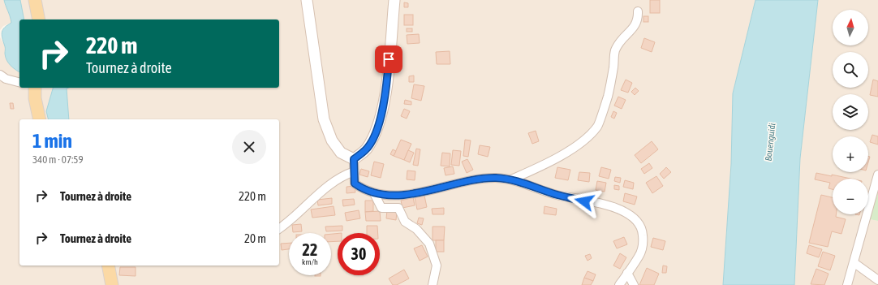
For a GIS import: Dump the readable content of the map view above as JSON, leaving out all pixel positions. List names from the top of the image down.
{
  "water": ["Bouenguidi"],
  "north": "top",
  "page": {
    "map_buttons": ["+", "−"],
    "turn": ["220 m", "Tournez à droite"],
    "heading": ["1 min", "340 m · 07:59"],
    "list": [
      {
        "name": "Tournez à droite",
        "value": "220 m"
      },
      {
        "name": "Tournez à droite",
        "value": "20 m"
      }
    ],
    "speed": "22 km/h",
    "limit": "30"
  }
}
